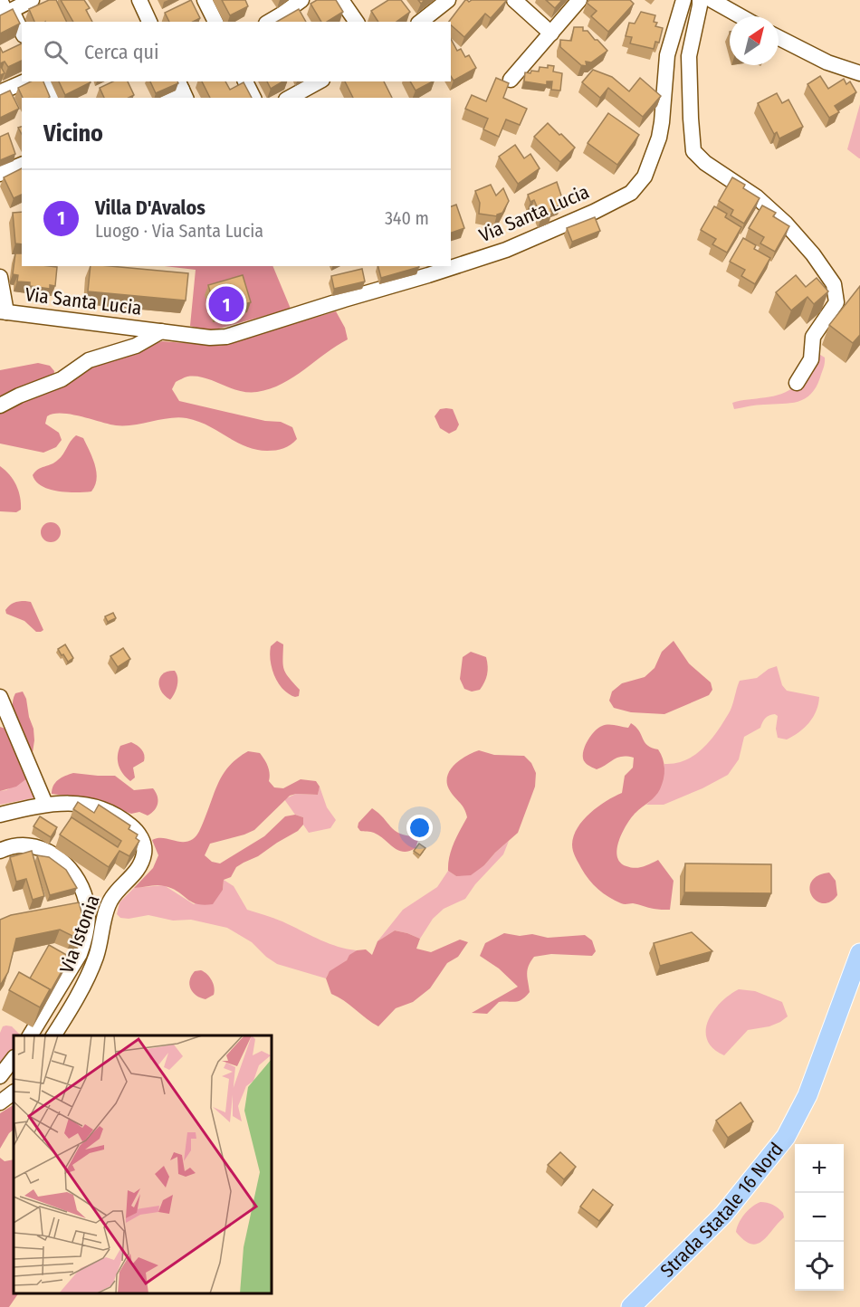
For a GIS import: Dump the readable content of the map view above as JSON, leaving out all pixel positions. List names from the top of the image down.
{
  "streets": {
    "main road": ["Strada Statale 16 Nord"],
    "street": ["Via Santa Lucia", "Via Istonia"]
  },
  "north": "top right",
  "page": {
    "search": "Cerca qui",
    "heading": "Vicino",
    "list": [
      {
        "mark": "1",
        "name": "Villa D'Avalos",
        "note": "Luogo · Via Santa Lucia",
        "value": "340 m"
      }
    ],
    "pins": "1",
    "map_buttons": ["+", "−"]
  }
}
